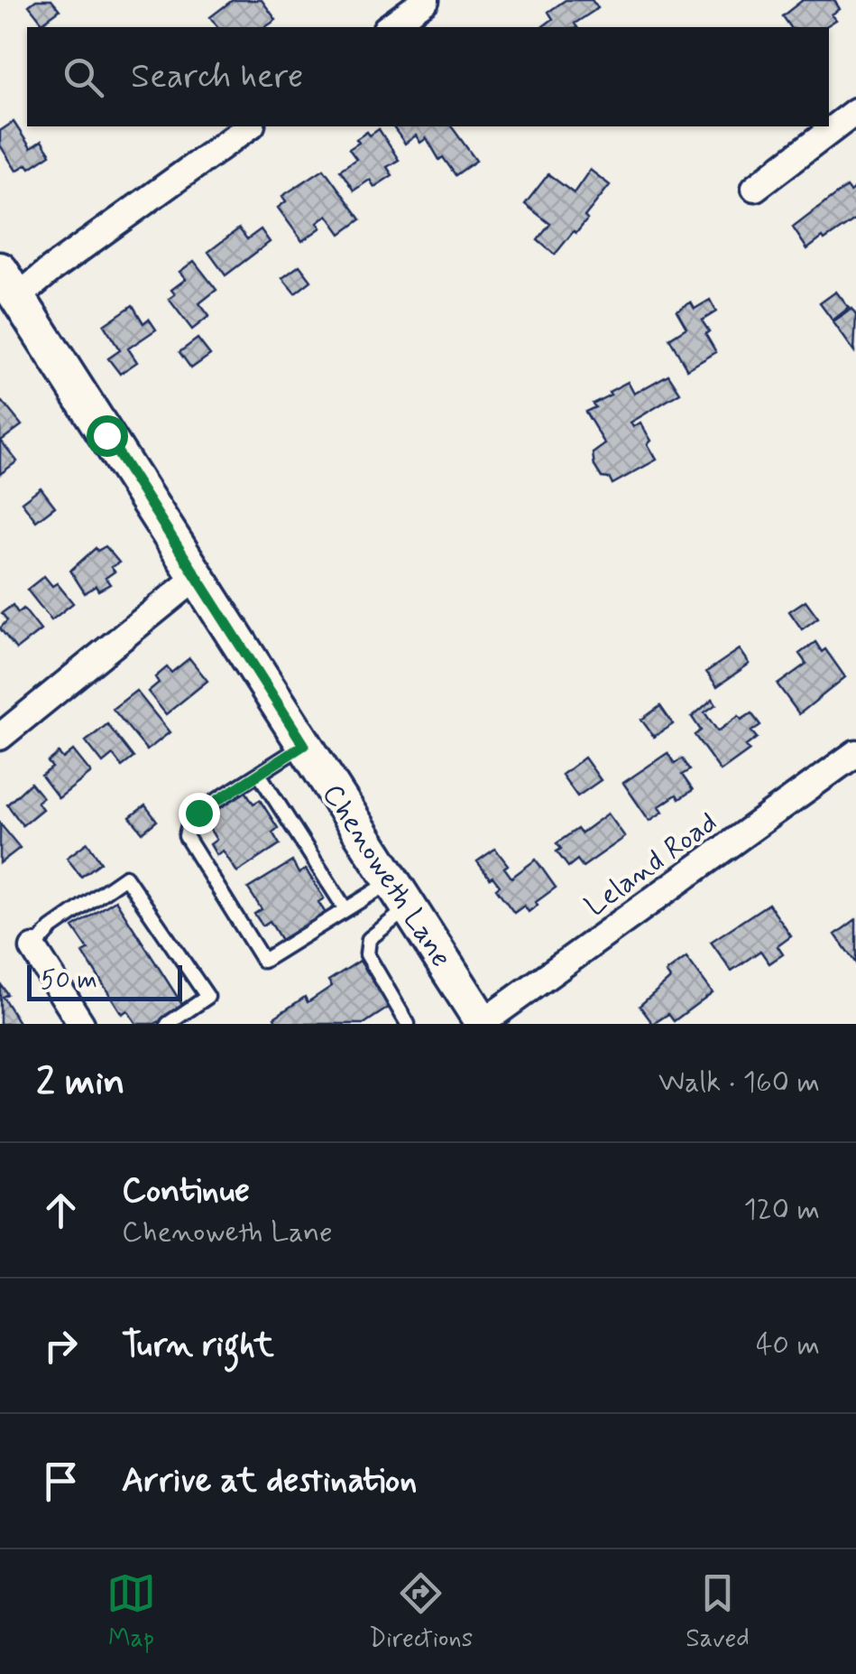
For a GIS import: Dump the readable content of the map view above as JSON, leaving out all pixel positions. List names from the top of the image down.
{
  "streets": {
    "main road": ["Chenoweth Lane"],
    "street": ["Leland Road"]
  },
  "crossings": [
    ["Leland Road", "Chenoweth Lane"]
  ],
  "scale_bar": "50 m",
  "page": {
    "search": "Search here",
    "scale": "50 m",
    "heading": ["2 min", "Walk · 160 m"],
    "list": [
      ["Continue", "Chenoweth Lane", "120 m"],
      ["Turn right", "40 m"],
      "Arrive at destination"
    ],
    "nav": ["Map", "Directions", "Saved"]
  }
}
